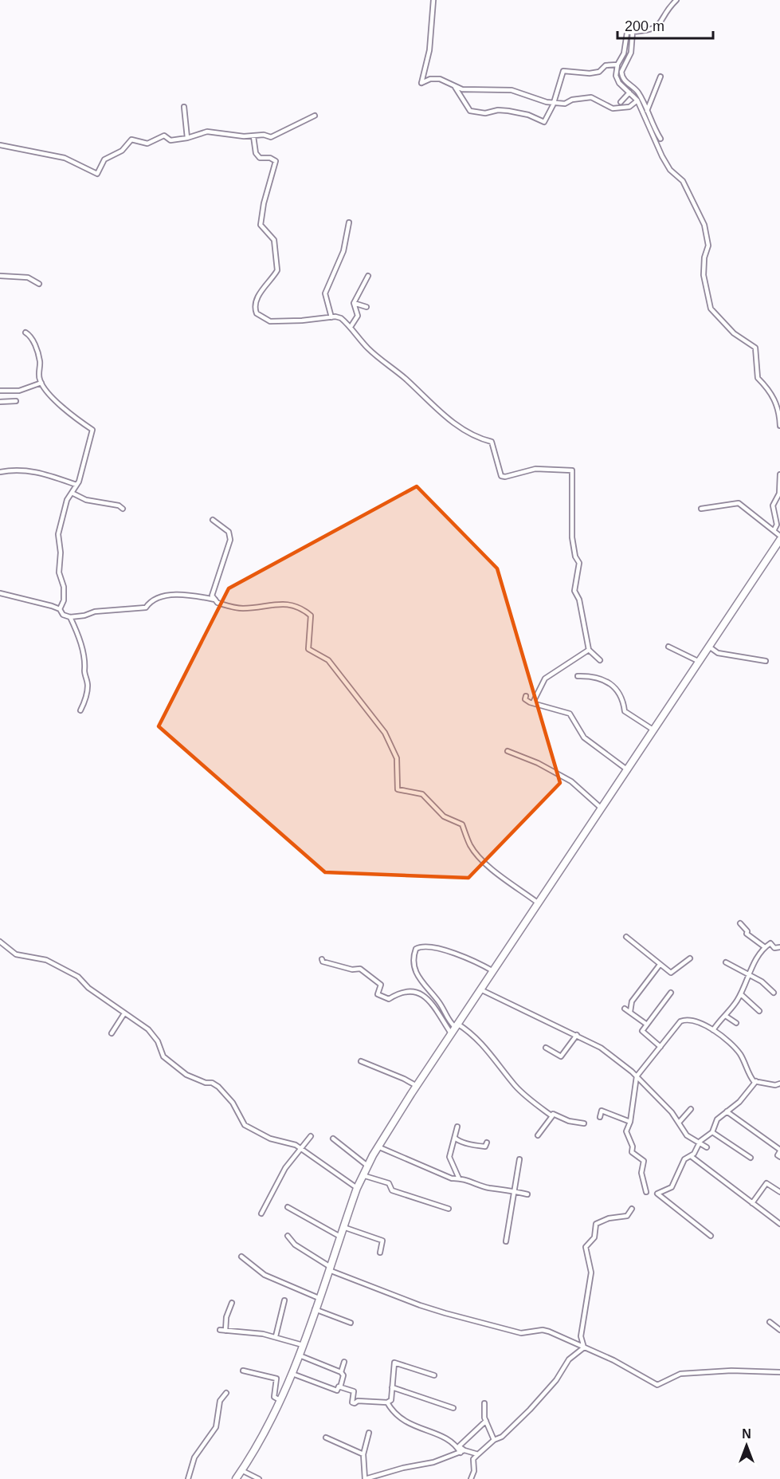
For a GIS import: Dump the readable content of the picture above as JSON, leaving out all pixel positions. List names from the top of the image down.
{
  "scale_bar": "200 m",
  "north": "top"
}
